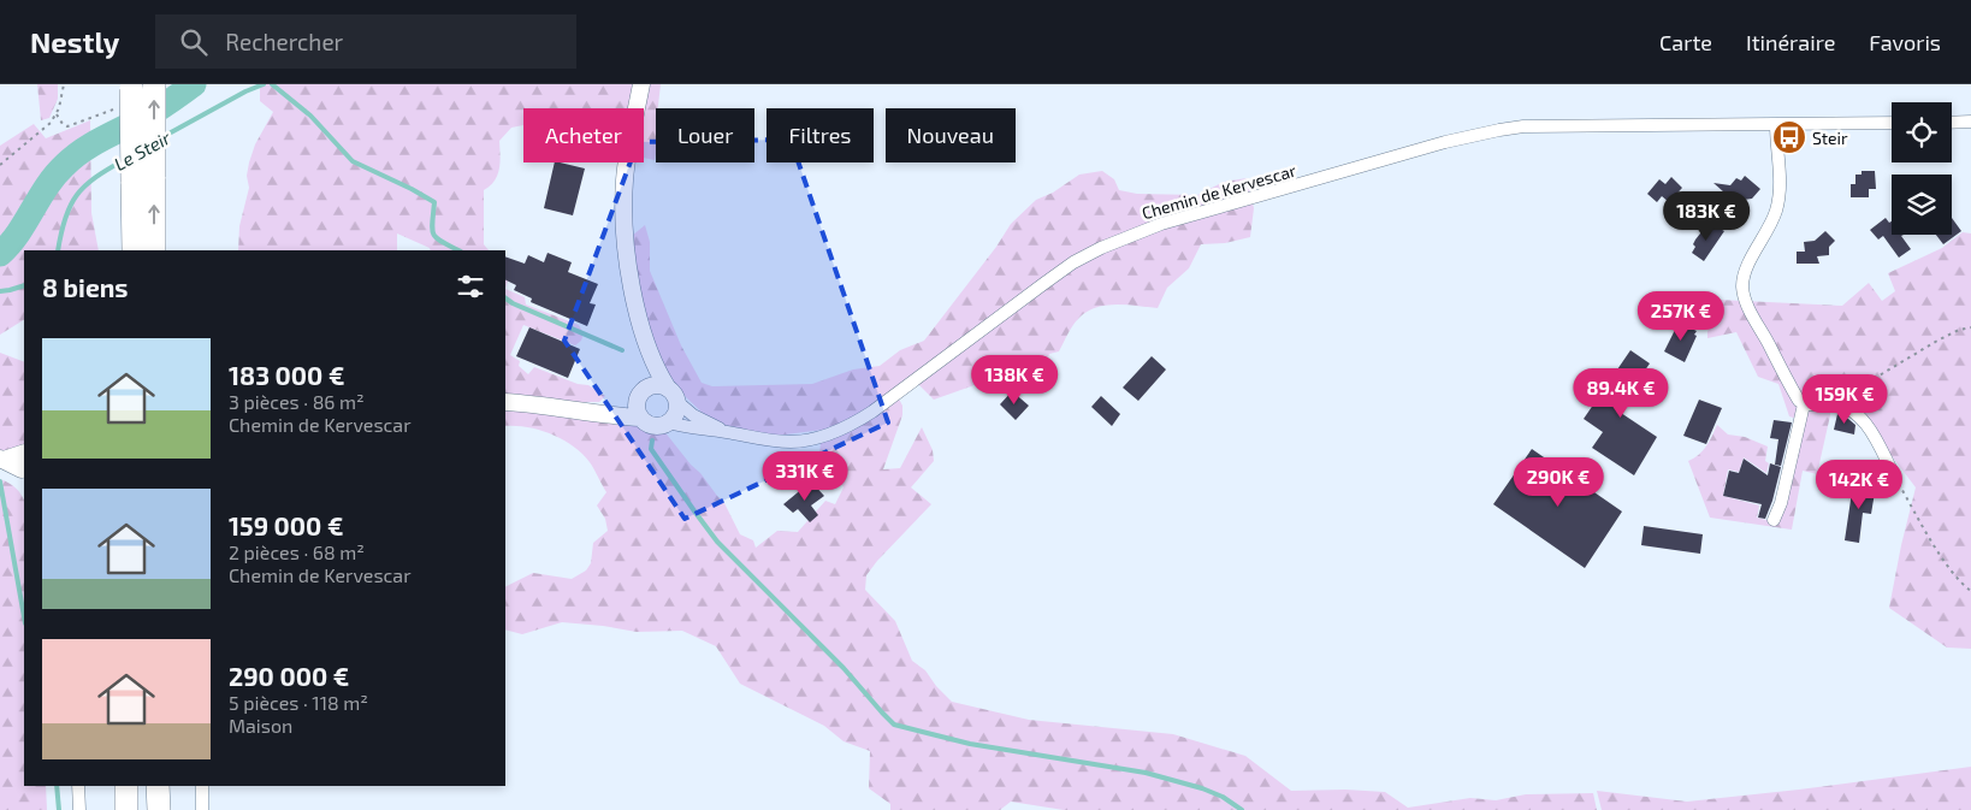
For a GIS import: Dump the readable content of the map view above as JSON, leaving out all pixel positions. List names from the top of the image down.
{
  "streets": {
    "street": ["Chemin de Kervescar"]
  },
  "water": ["Le Steir"],
  "places": {
    "bus stop": ["Steir"]
  },
  "page": {
    "header": "Nestly",
    "search": "Rechercher",
    "nav": ["Carte", "Itinéraire", "Favoris"],
    "chip": [
      "Acheter",
      "Louer",
      "Filtres",
      "Nouveau"
    ],
    "price": [
      "183K €",
      "257K €",
      "138K €",
      "89.4K €",
      "159K €",
      "331K €",
      "290K €",
      "142K €"
    ],
    "heading": "8 biens",
    "list": [
      {
        "name": "183 000 €",
        "note": "3 pièces · 86 m² · Chemin de Kervescar"
      },
      {
        "name": "159 000 €",
        "note": "2 pièces · 68 m² · Chemin de Kervescar"
      },
      {
        "name": "290 000 €",
        "note": "5 pièces · 118 m² · Maison"
      }
    ]
  }
}
